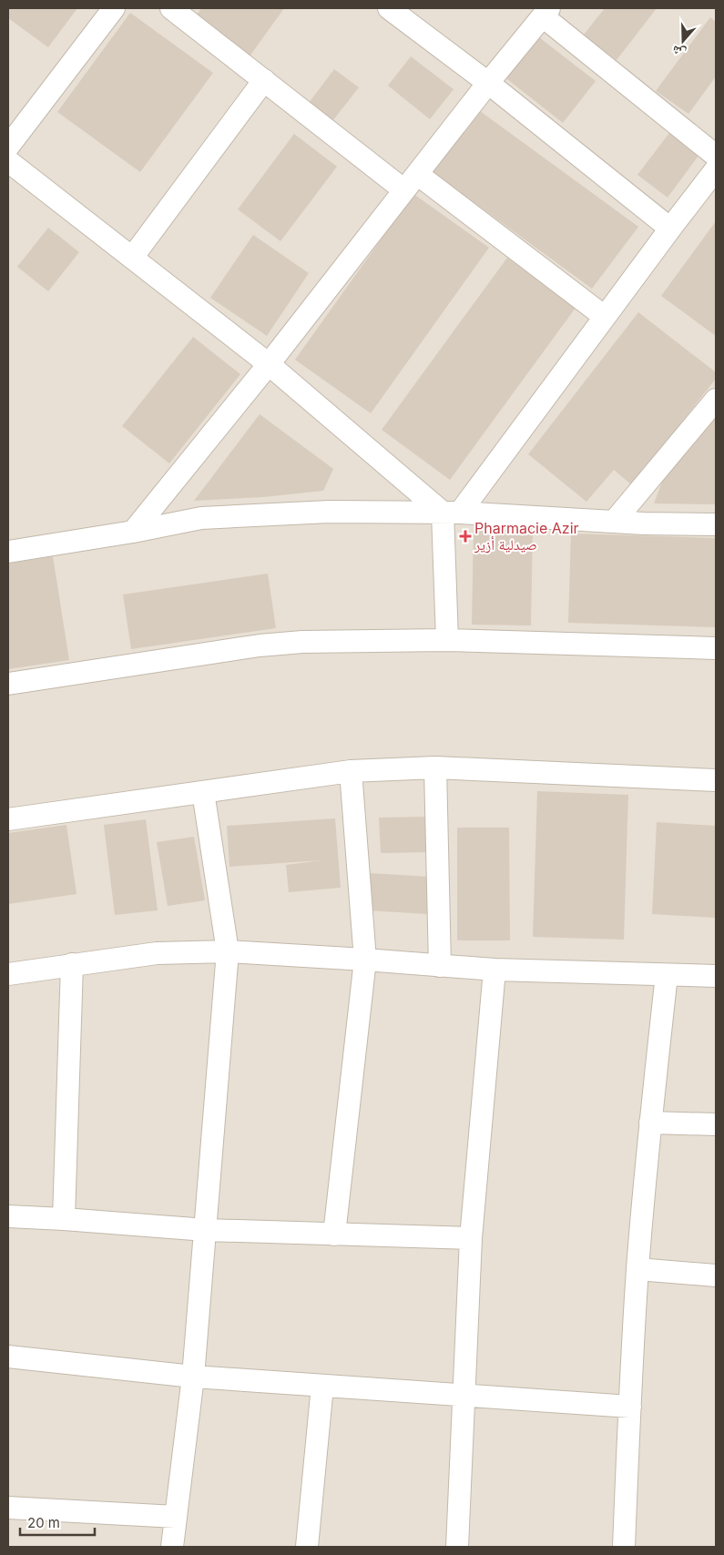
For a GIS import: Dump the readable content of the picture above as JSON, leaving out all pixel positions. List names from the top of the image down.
{
  "places": {
    "health": ["Pharmacie Azir صيدلية أزير"]
  },
  "scale_bar": "20 m",
  "north": "bottom"
}
